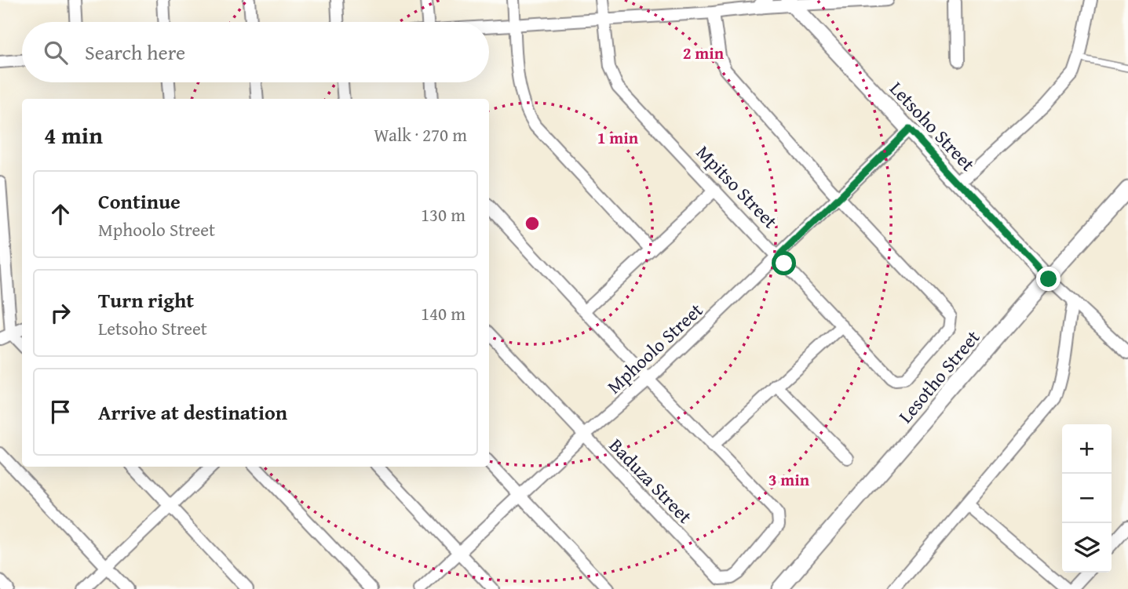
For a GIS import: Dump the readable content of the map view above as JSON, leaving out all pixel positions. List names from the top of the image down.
{
  "streets": {
    "street": [
      "Letsoho Street",
      "Mpitso Street",
      "Mphoolo Street",
      "Lesotho Street",
      "Baduza Street"
    ]
  },
  "crossings": [
    ["Letsoho Street", "Mphoolo Street"],
    ["Letsoho Street", "Lesotho Street"],
    ["Mpitso Street", "Mphoolo Street"],
    ["Mphoolo Street", "Baduza Street"]
  ],
  "page": {
    "search": "Search here",
    "heading": ["4 min", "Walk · 270 m"],
    "list": [
      ["Continue", "Mphoolo Street", "130 m"],
      ["Turn right", "Letsoho Street", "140 m"],
      "Arrive at destination"
    ],
    "map_buttons": ["+", "−"]
  },
  "rings": ["2 min", "1 min", "3 min"]
}
